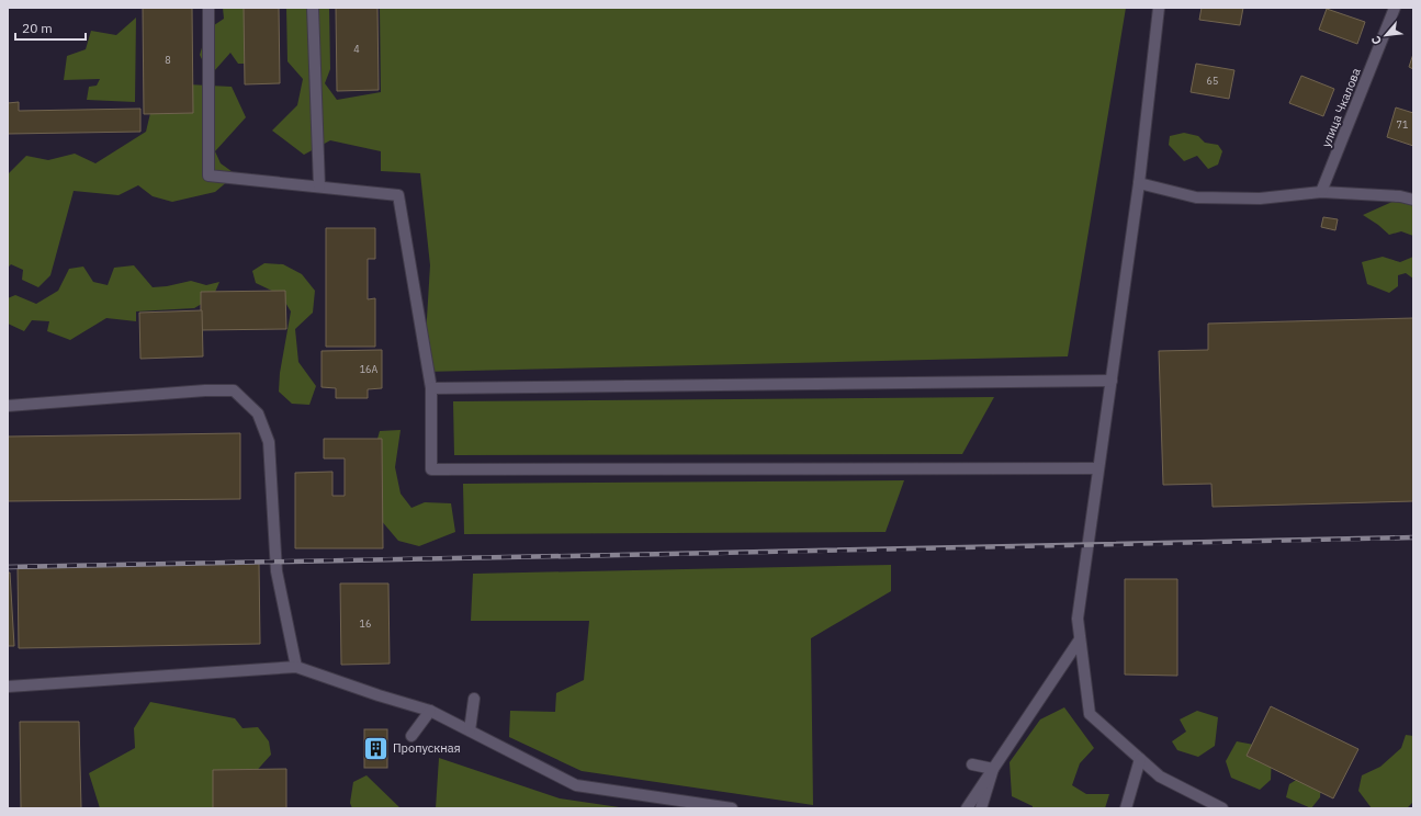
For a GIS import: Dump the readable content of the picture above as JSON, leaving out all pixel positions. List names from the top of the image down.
{
  "streets": {
    "street": ["улица Чкалова"]
  },
  "places": {
    "building": ["Пропускная"]
  },
  "house_numbers": [
    "4",
    "8",
    "65",
    "71",
    "16А",
    "16"
  ],
  "scale_bar": "20 m",
  "north": "bottom left"
}
